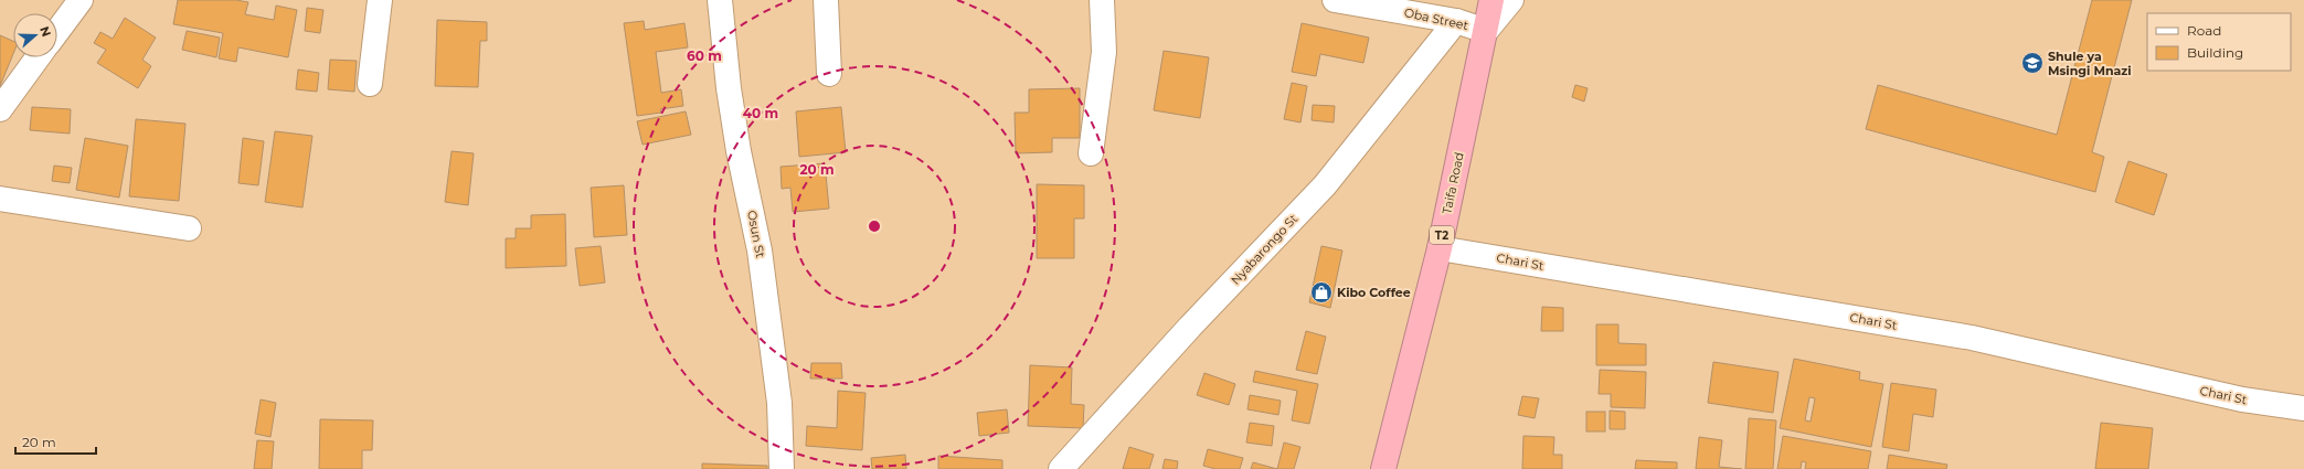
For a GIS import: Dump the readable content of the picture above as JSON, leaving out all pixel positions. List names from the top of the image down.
{
  "streets": {
    "highway": ["Taifa Road", "T2"],
    "street": [
      "Oba Street",
      "Osun St",
      "Nyabarongo St",
      "Chari St"
    ]
  },
  "crossings": [
    ["Oba Street", "Taifa Road"],
    ["Oba Street", "Nyabarongo St"],
    ["Taifa Road", "Chari St"]
  ],
  "places": {
    "school or university": ["Shule ya Msingi Mnazi"],
    "shop": ["Kibo Coffee"]
  },
  "legend": ["Road", "Building"],
  "scale_bar": "20 m",
  "north": "right",
  "rings": ["60 m", "40 m", "20 m"]
}
